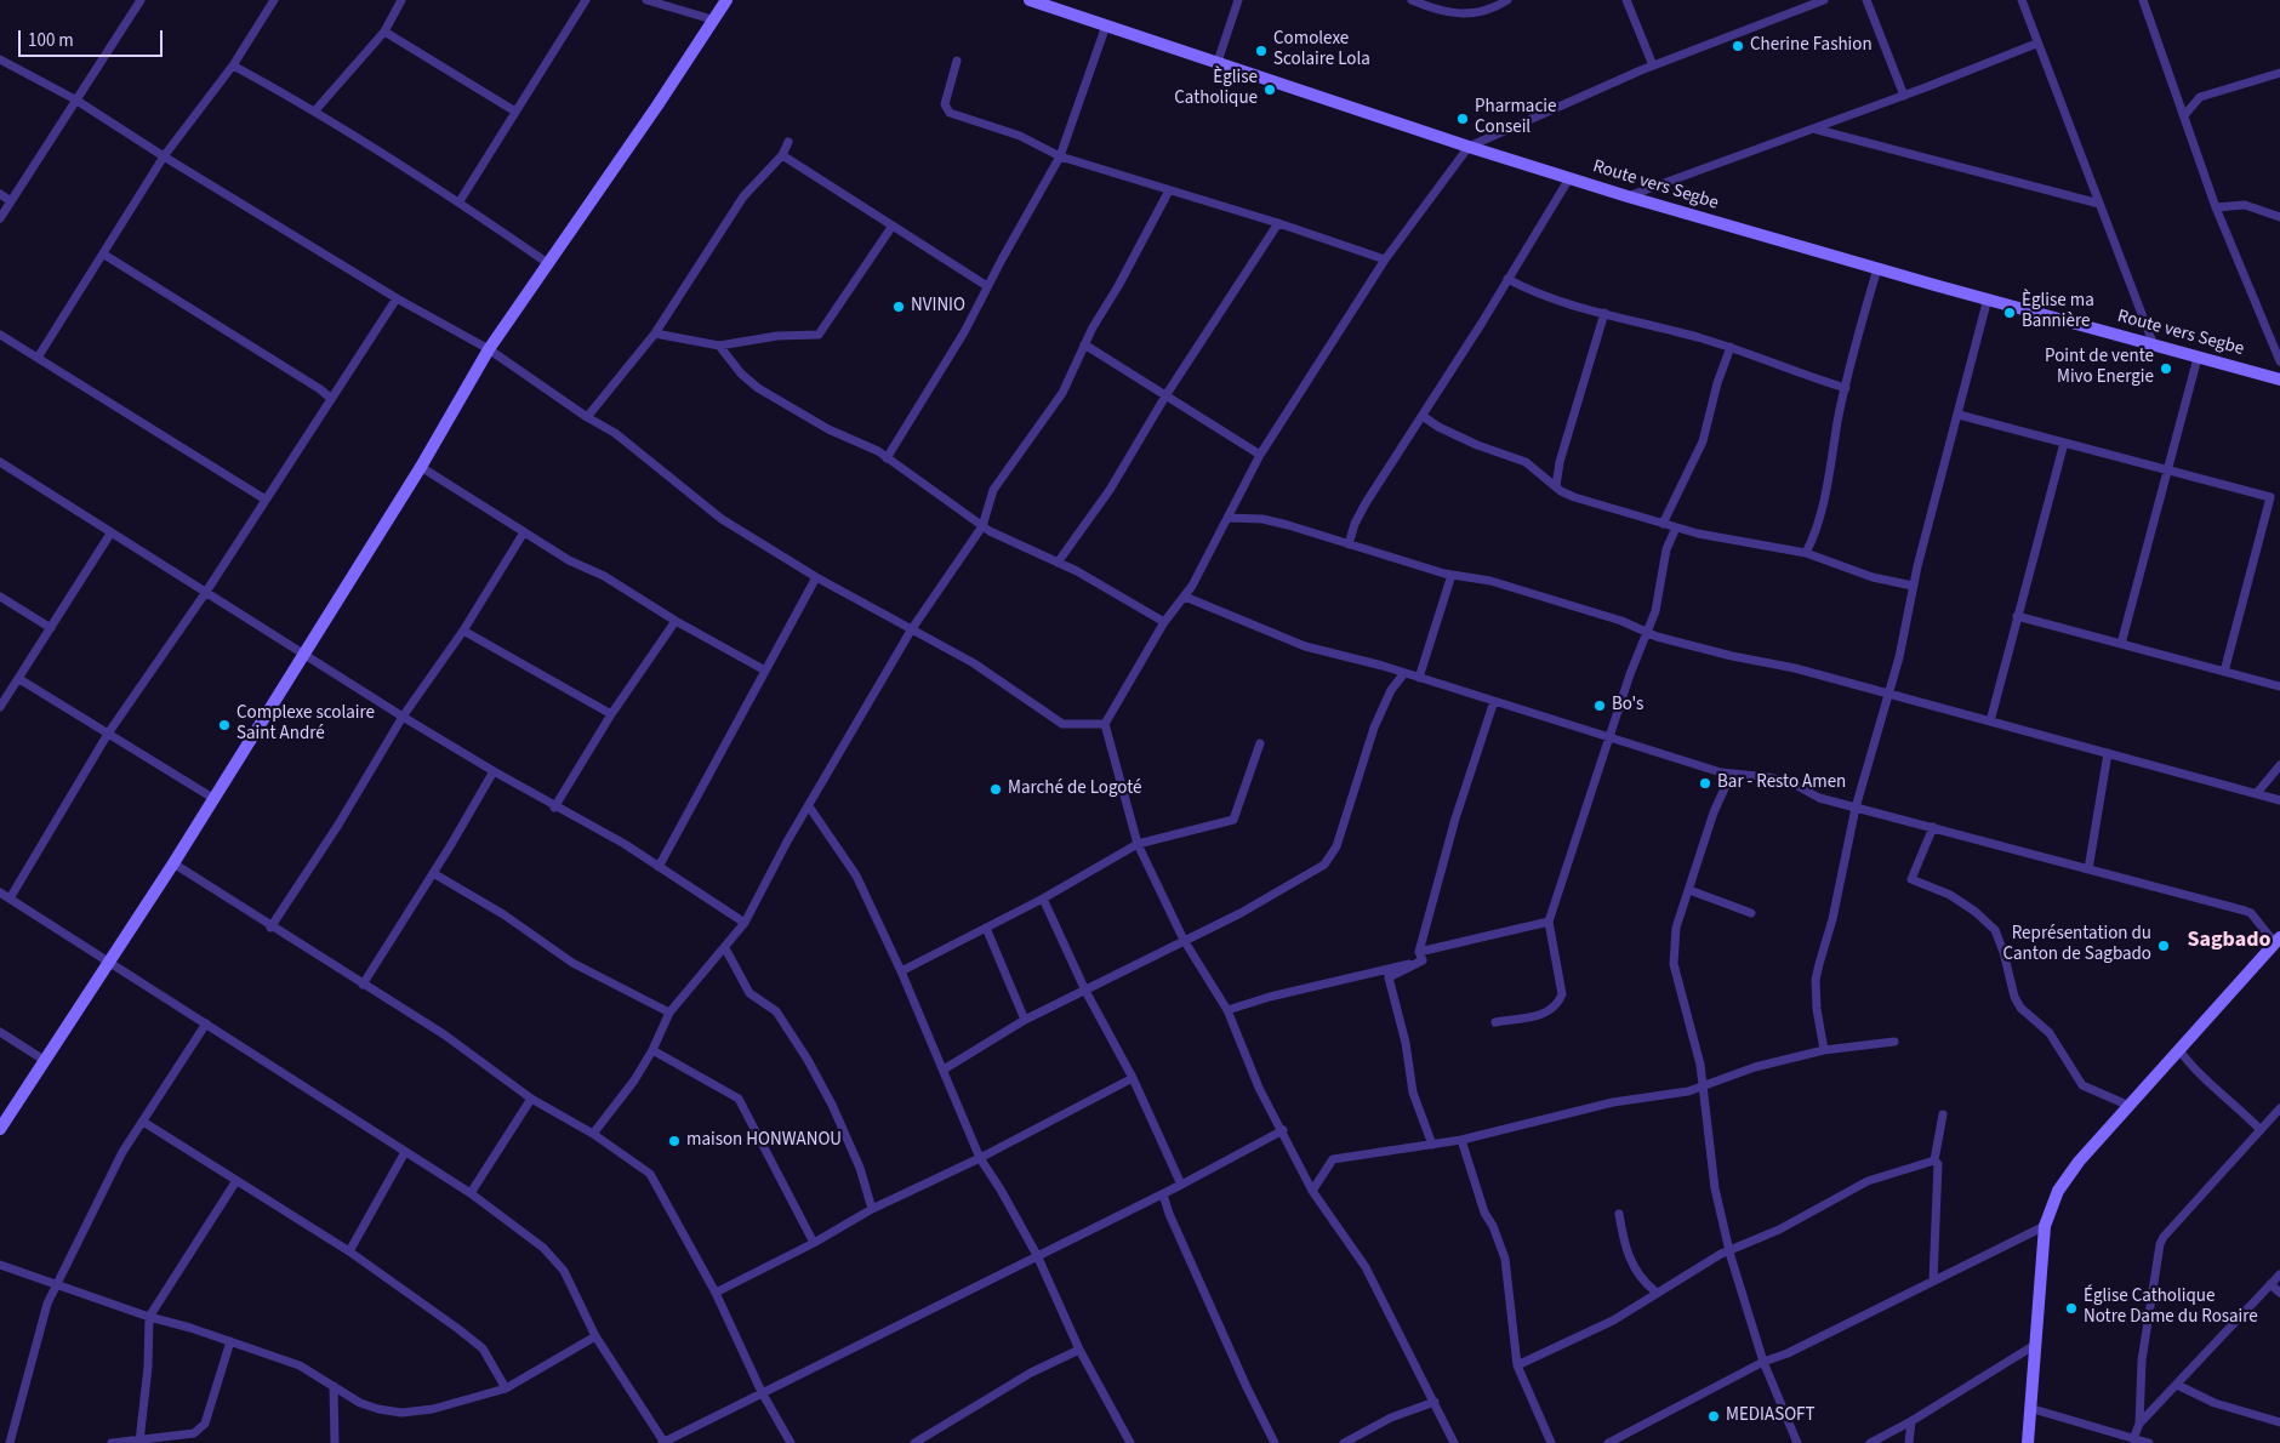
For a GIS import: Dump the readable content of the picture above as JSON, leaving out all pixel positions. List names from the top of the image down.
{
  "streets": {
    "street": ["Route vers Segbe"]
  },
  "districts": ["Sagbado"],
  "places": [
    "Cherine Fashion",
    "Comolexe Scolaire Lola",
    "Èglise Catholique",
    "Pharmacie Conseil",
    "NVINIO",
    "Èglise ma Bannière",
    "Point de vente Mivo Energie",
    "Bo's",
    "Complexe scolaire Saint André",
    "Bar - Resto Amen",
    "Marché de Logoté",
    "Représentation du Canton de Sagbado",
    "maison HONWANOU",
    "Église Catholique Notre Dame du Rosaire",
    "MEDIASOFT"
  ],
  "scale_bar": "100 m"
}
